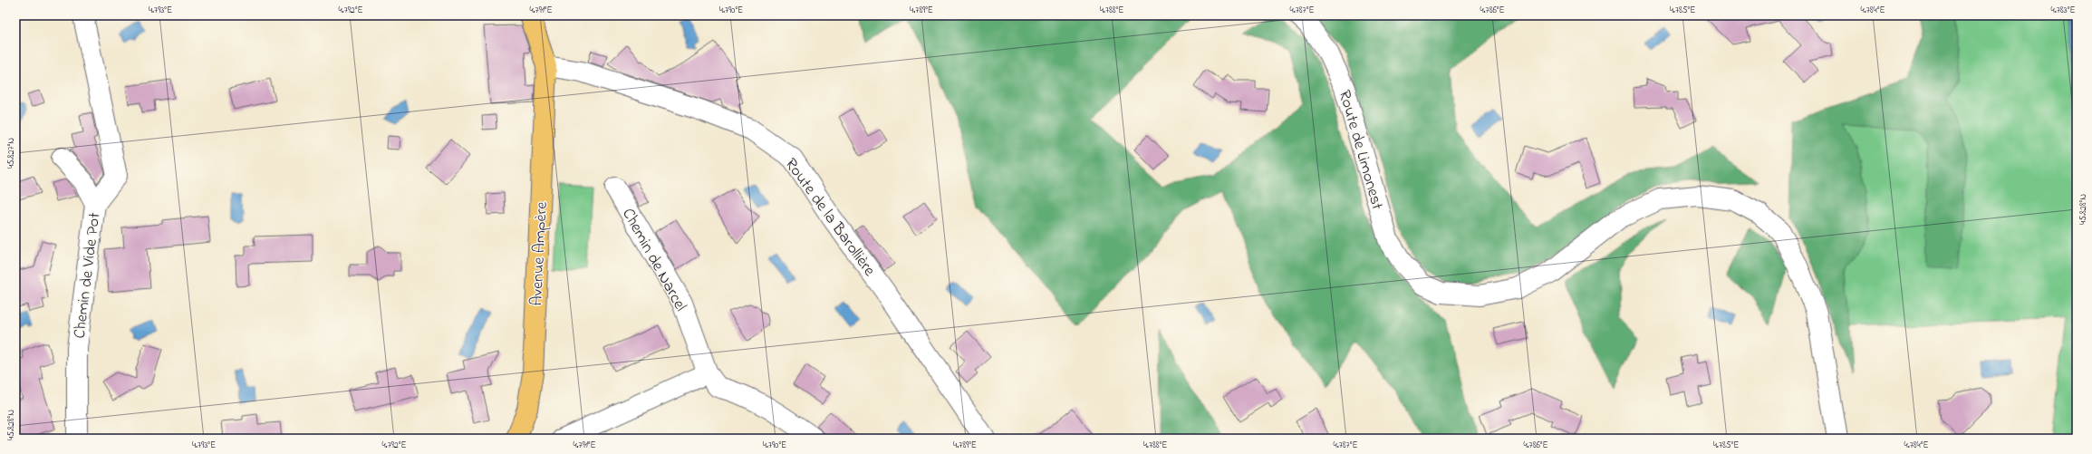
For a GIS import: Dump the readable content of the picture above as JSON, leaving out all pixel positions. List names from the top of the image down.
{
  "streets": {
    "main road": ["Avenue Ampère"],
    "street": [
      "Route de Limonest",
      "Route de la Barollière",
      "Chemin de Narcel",
      "Chemin de Vide Pot"
    ]
  },
  "crossings": [
    ["Route de la Barollière", "Avenue Ampère"]
  ],
  "coordinates": [
    "4.793°E",
    "4.792°E",
    "4.791°E",
    "4.790°E",
    "4.789°E",
    "4.788°E",
    "4.787°E",
    "4.786°E",
    "4.785°E",
    "4.784°E",
    "4.783°E",
    "45.827°N",
    "45.828°N"
  ]
}
